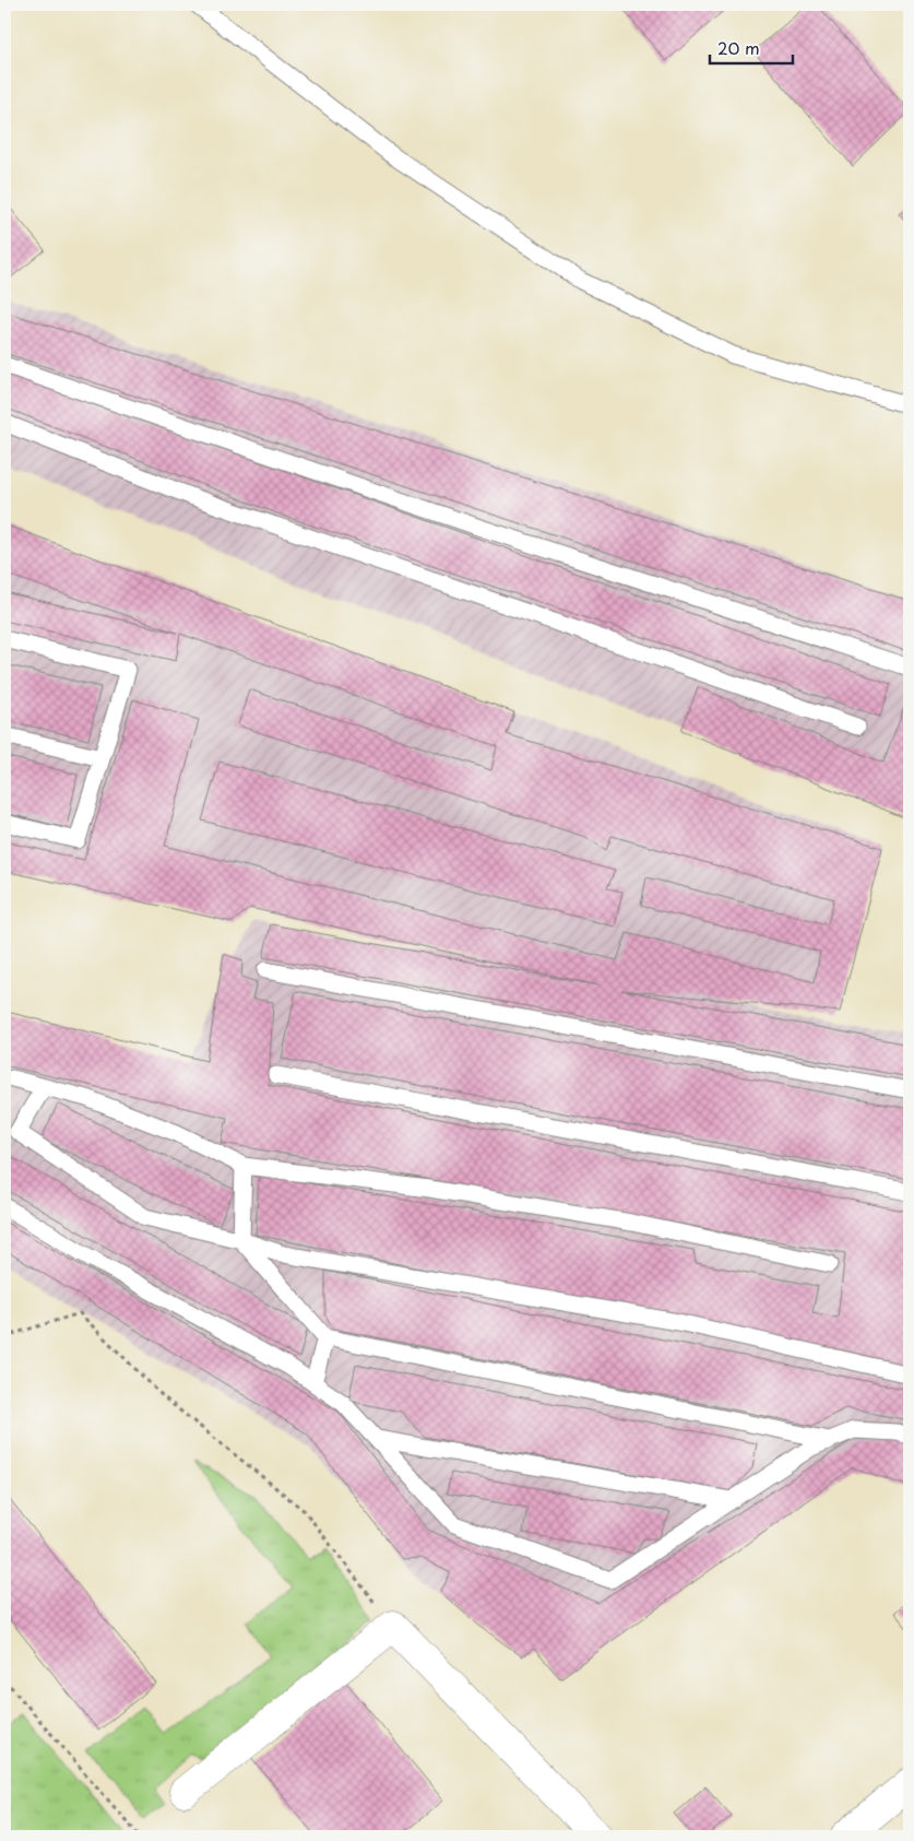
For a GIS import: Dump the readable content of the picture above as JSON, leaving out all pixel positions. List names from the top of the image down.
{
  "scale_bar": "20 m"
}
